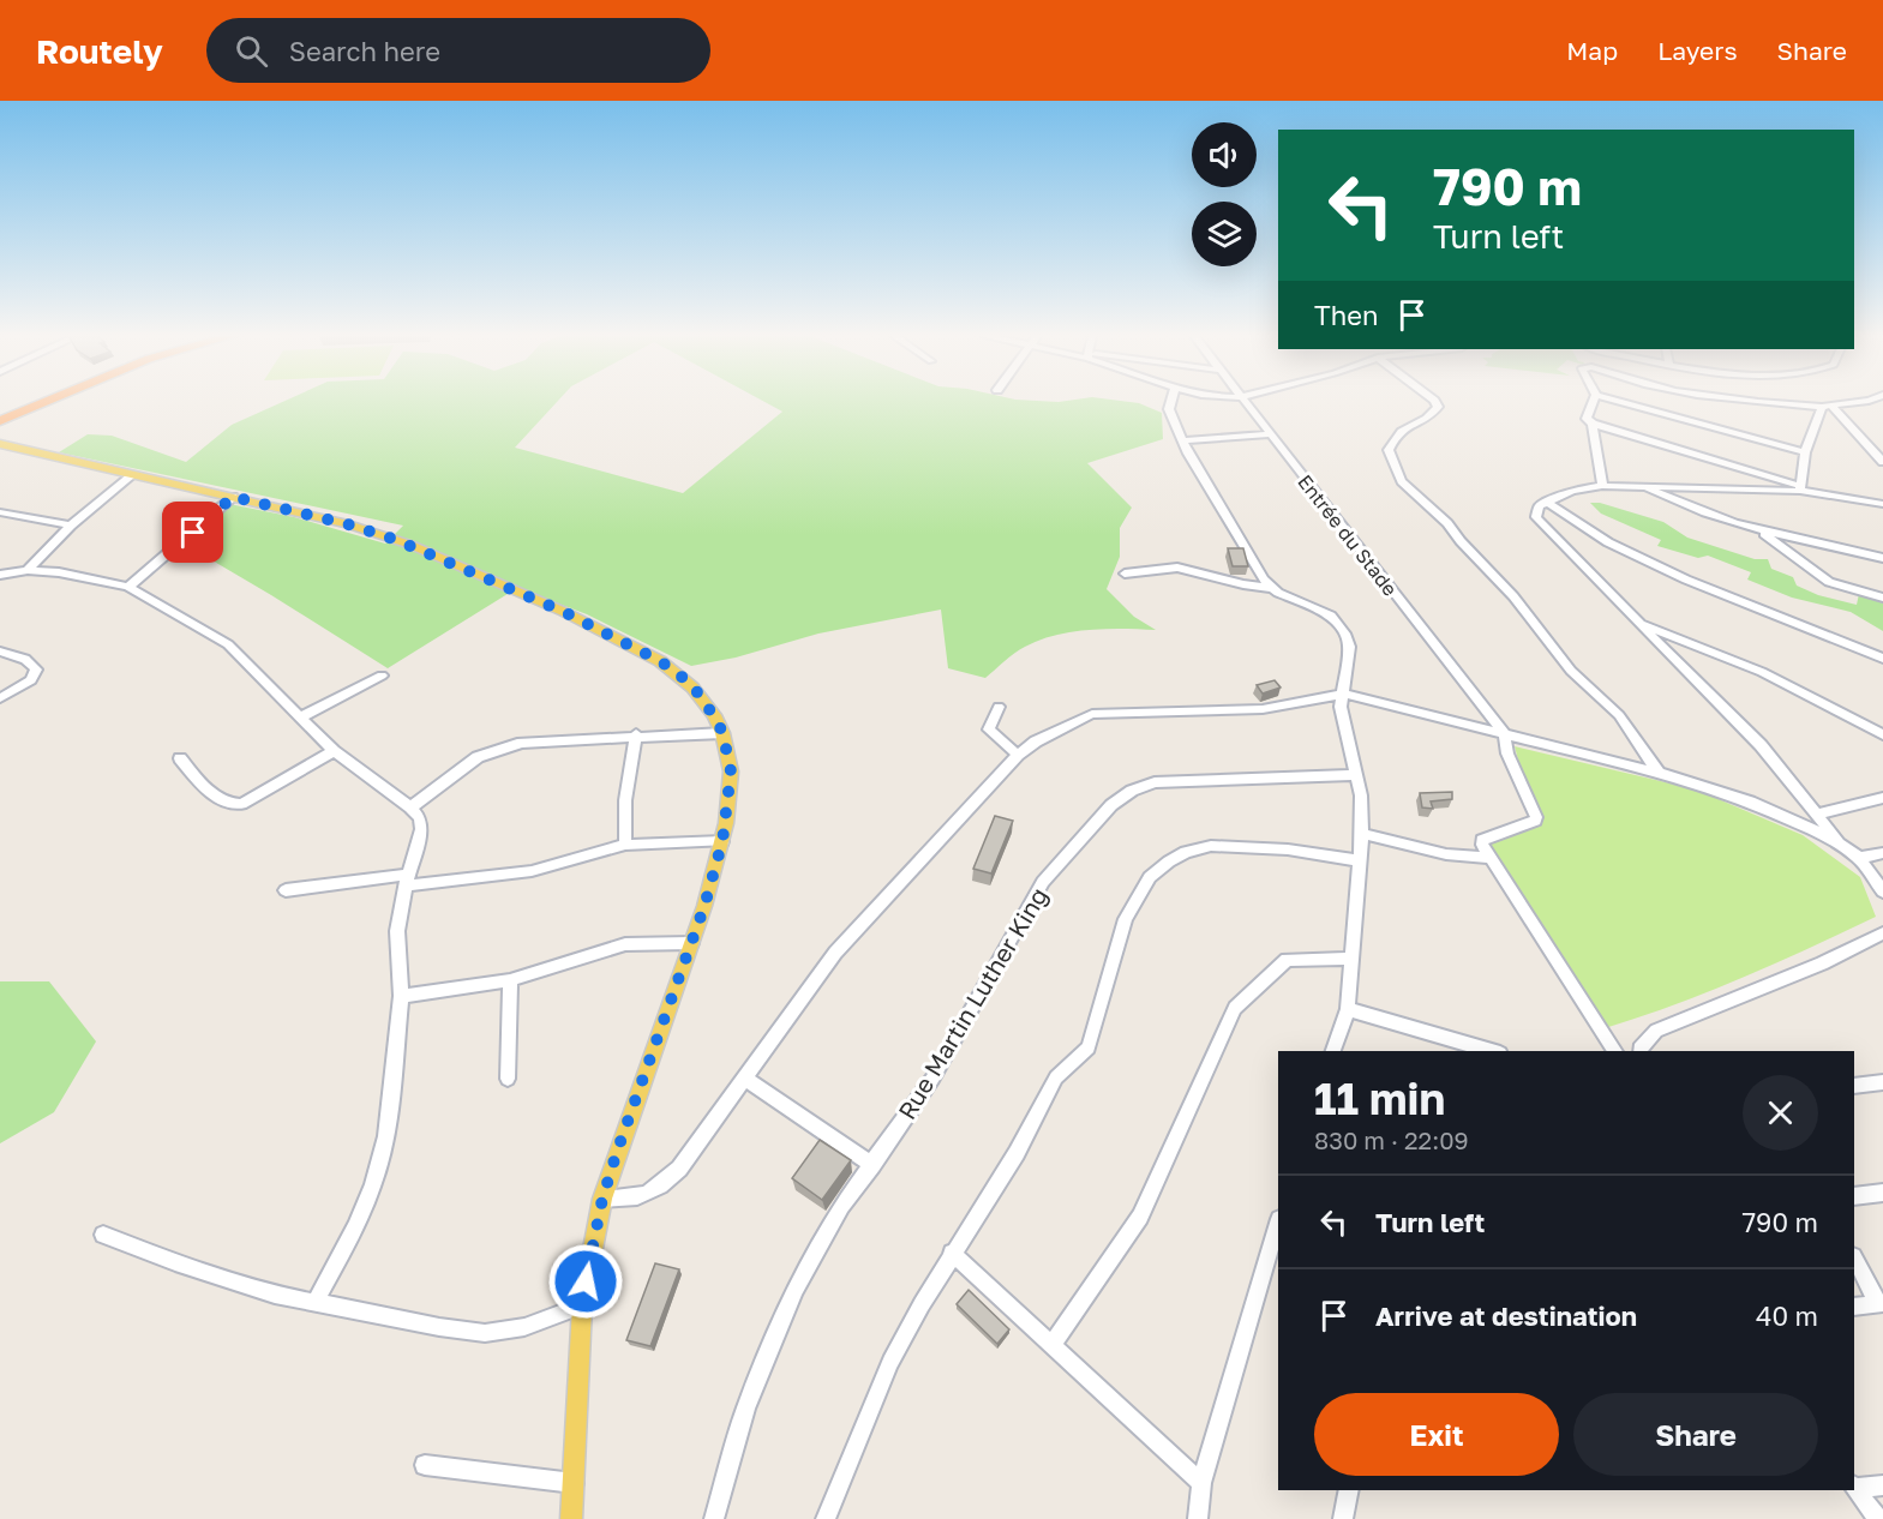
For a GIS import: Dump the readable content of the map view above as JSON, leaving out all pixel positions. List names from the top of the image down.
{
  "streets": {
    "street": ["Entrée du Stade", "Rue Martin Luther King"]
  },
  "page": {
    "header": "Routely",
    "search": "Search here",
    "nav": ["Map", "Layers", "Share"],
    "turn": ["790 m", "Turn left"],
    "then": "Then",
    "heading": ["11 min", "830 m · 22:09"],
    "list": [
      {
        "name": "Turn left",
        "value": "790 m"
      },
      {
        "name": "Arrive at destination",
        "value": "40 m"
      }
    ],
    "buttons": ["Exit", "Share"]
  }
}
